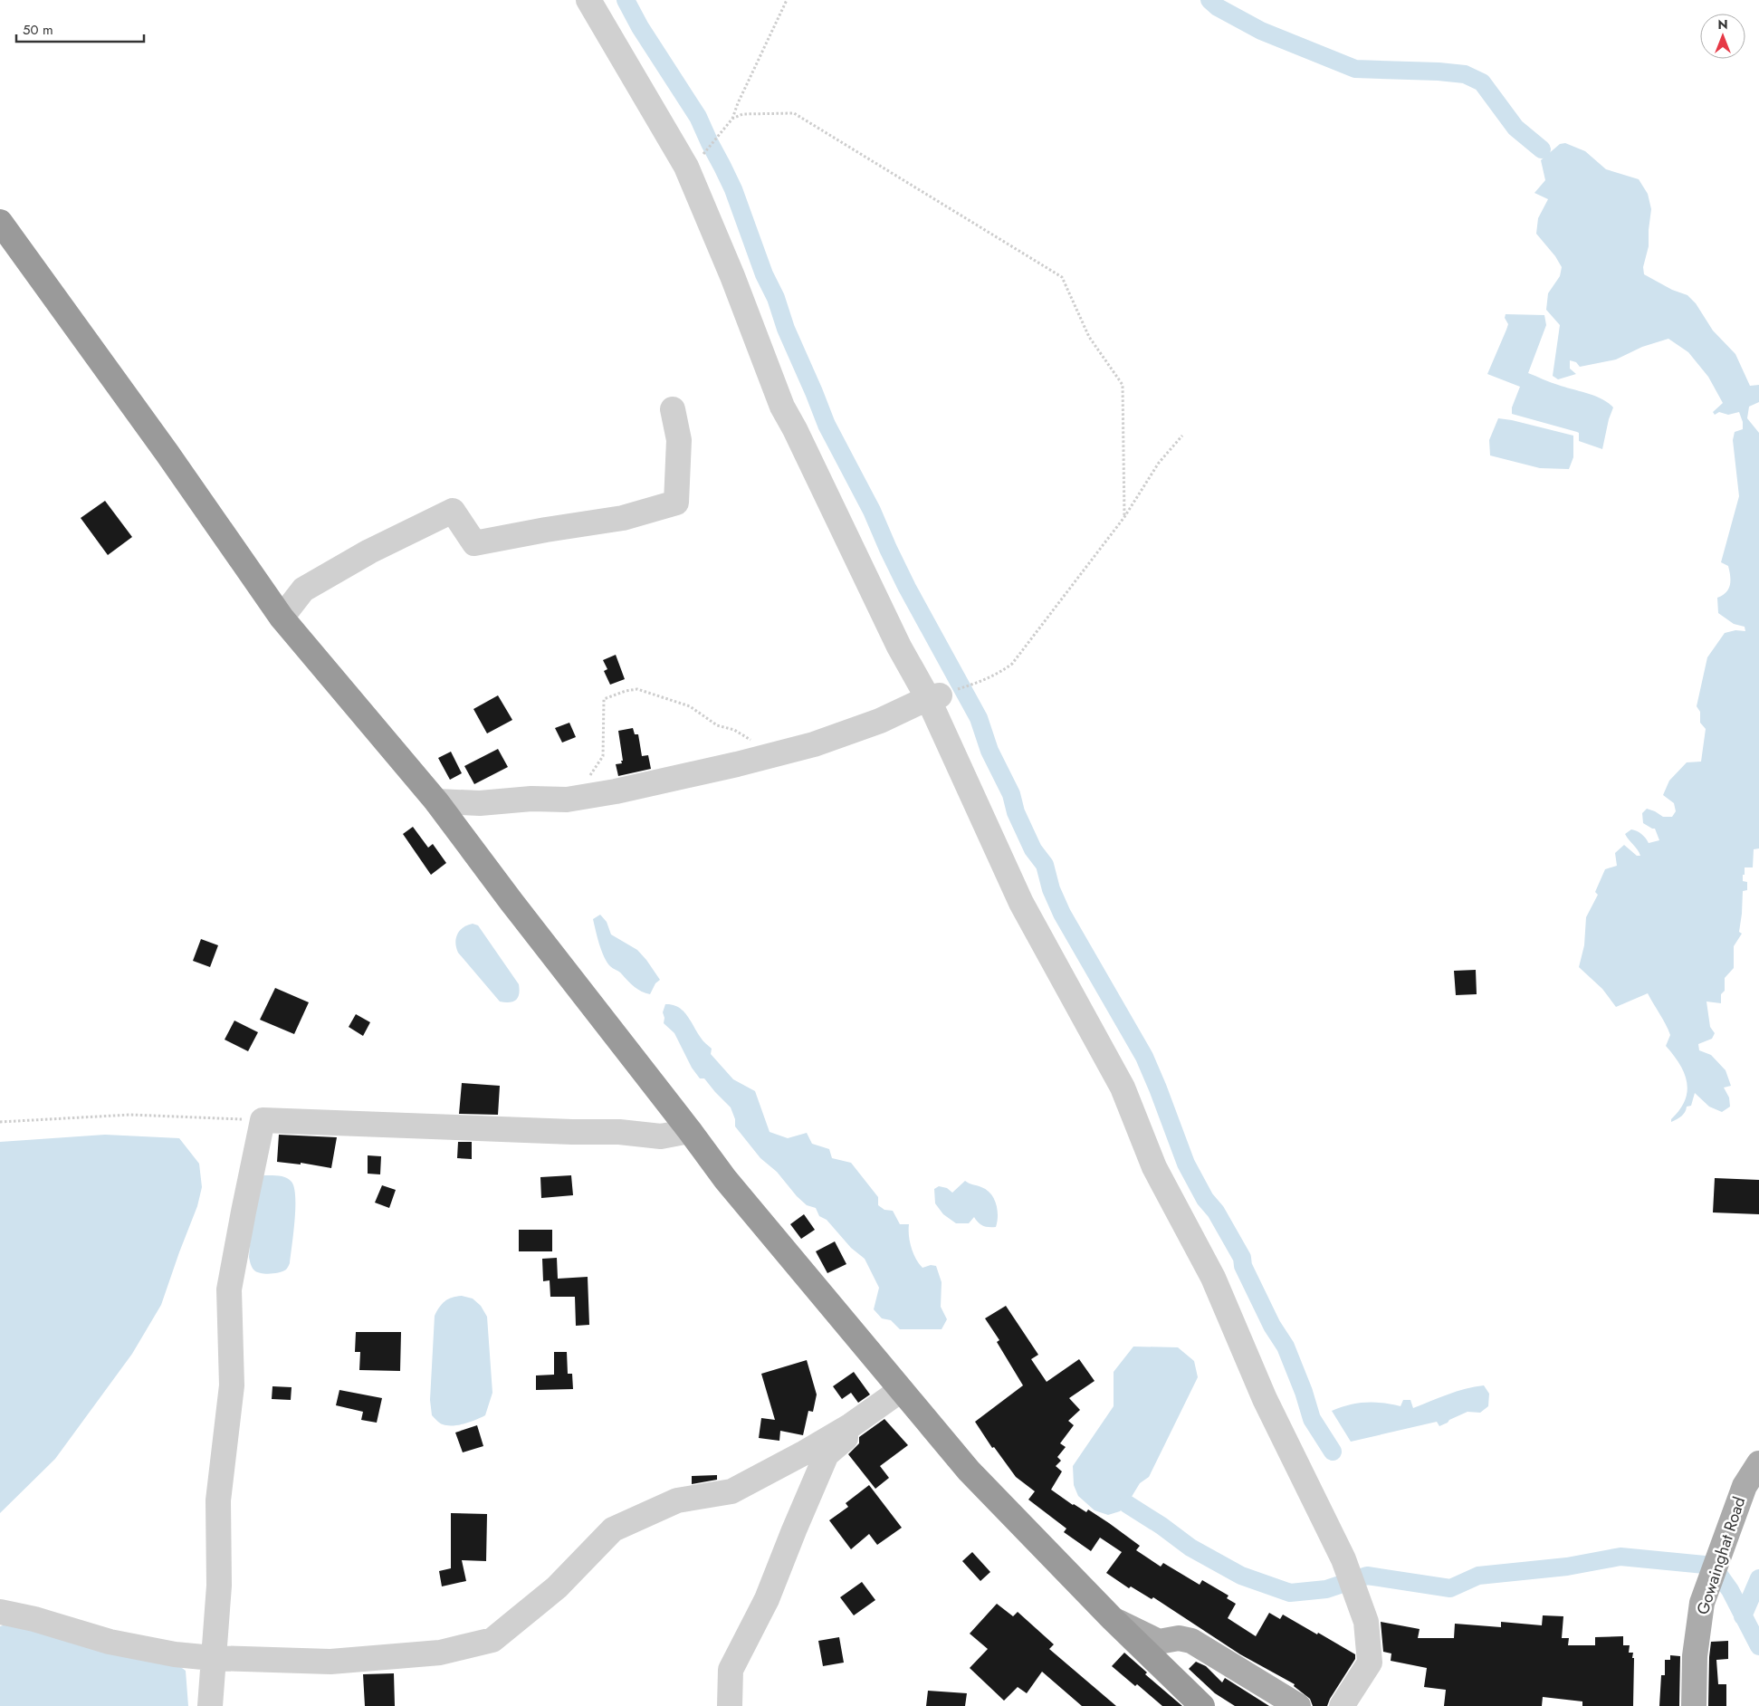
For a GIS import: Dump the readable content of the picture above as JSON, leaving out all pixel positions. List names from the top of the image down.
{
  "streets": {
    "main road": ["Gowainghat Road"]
  },
  "scale_bar": "50 m",
  "north": "top"
}
